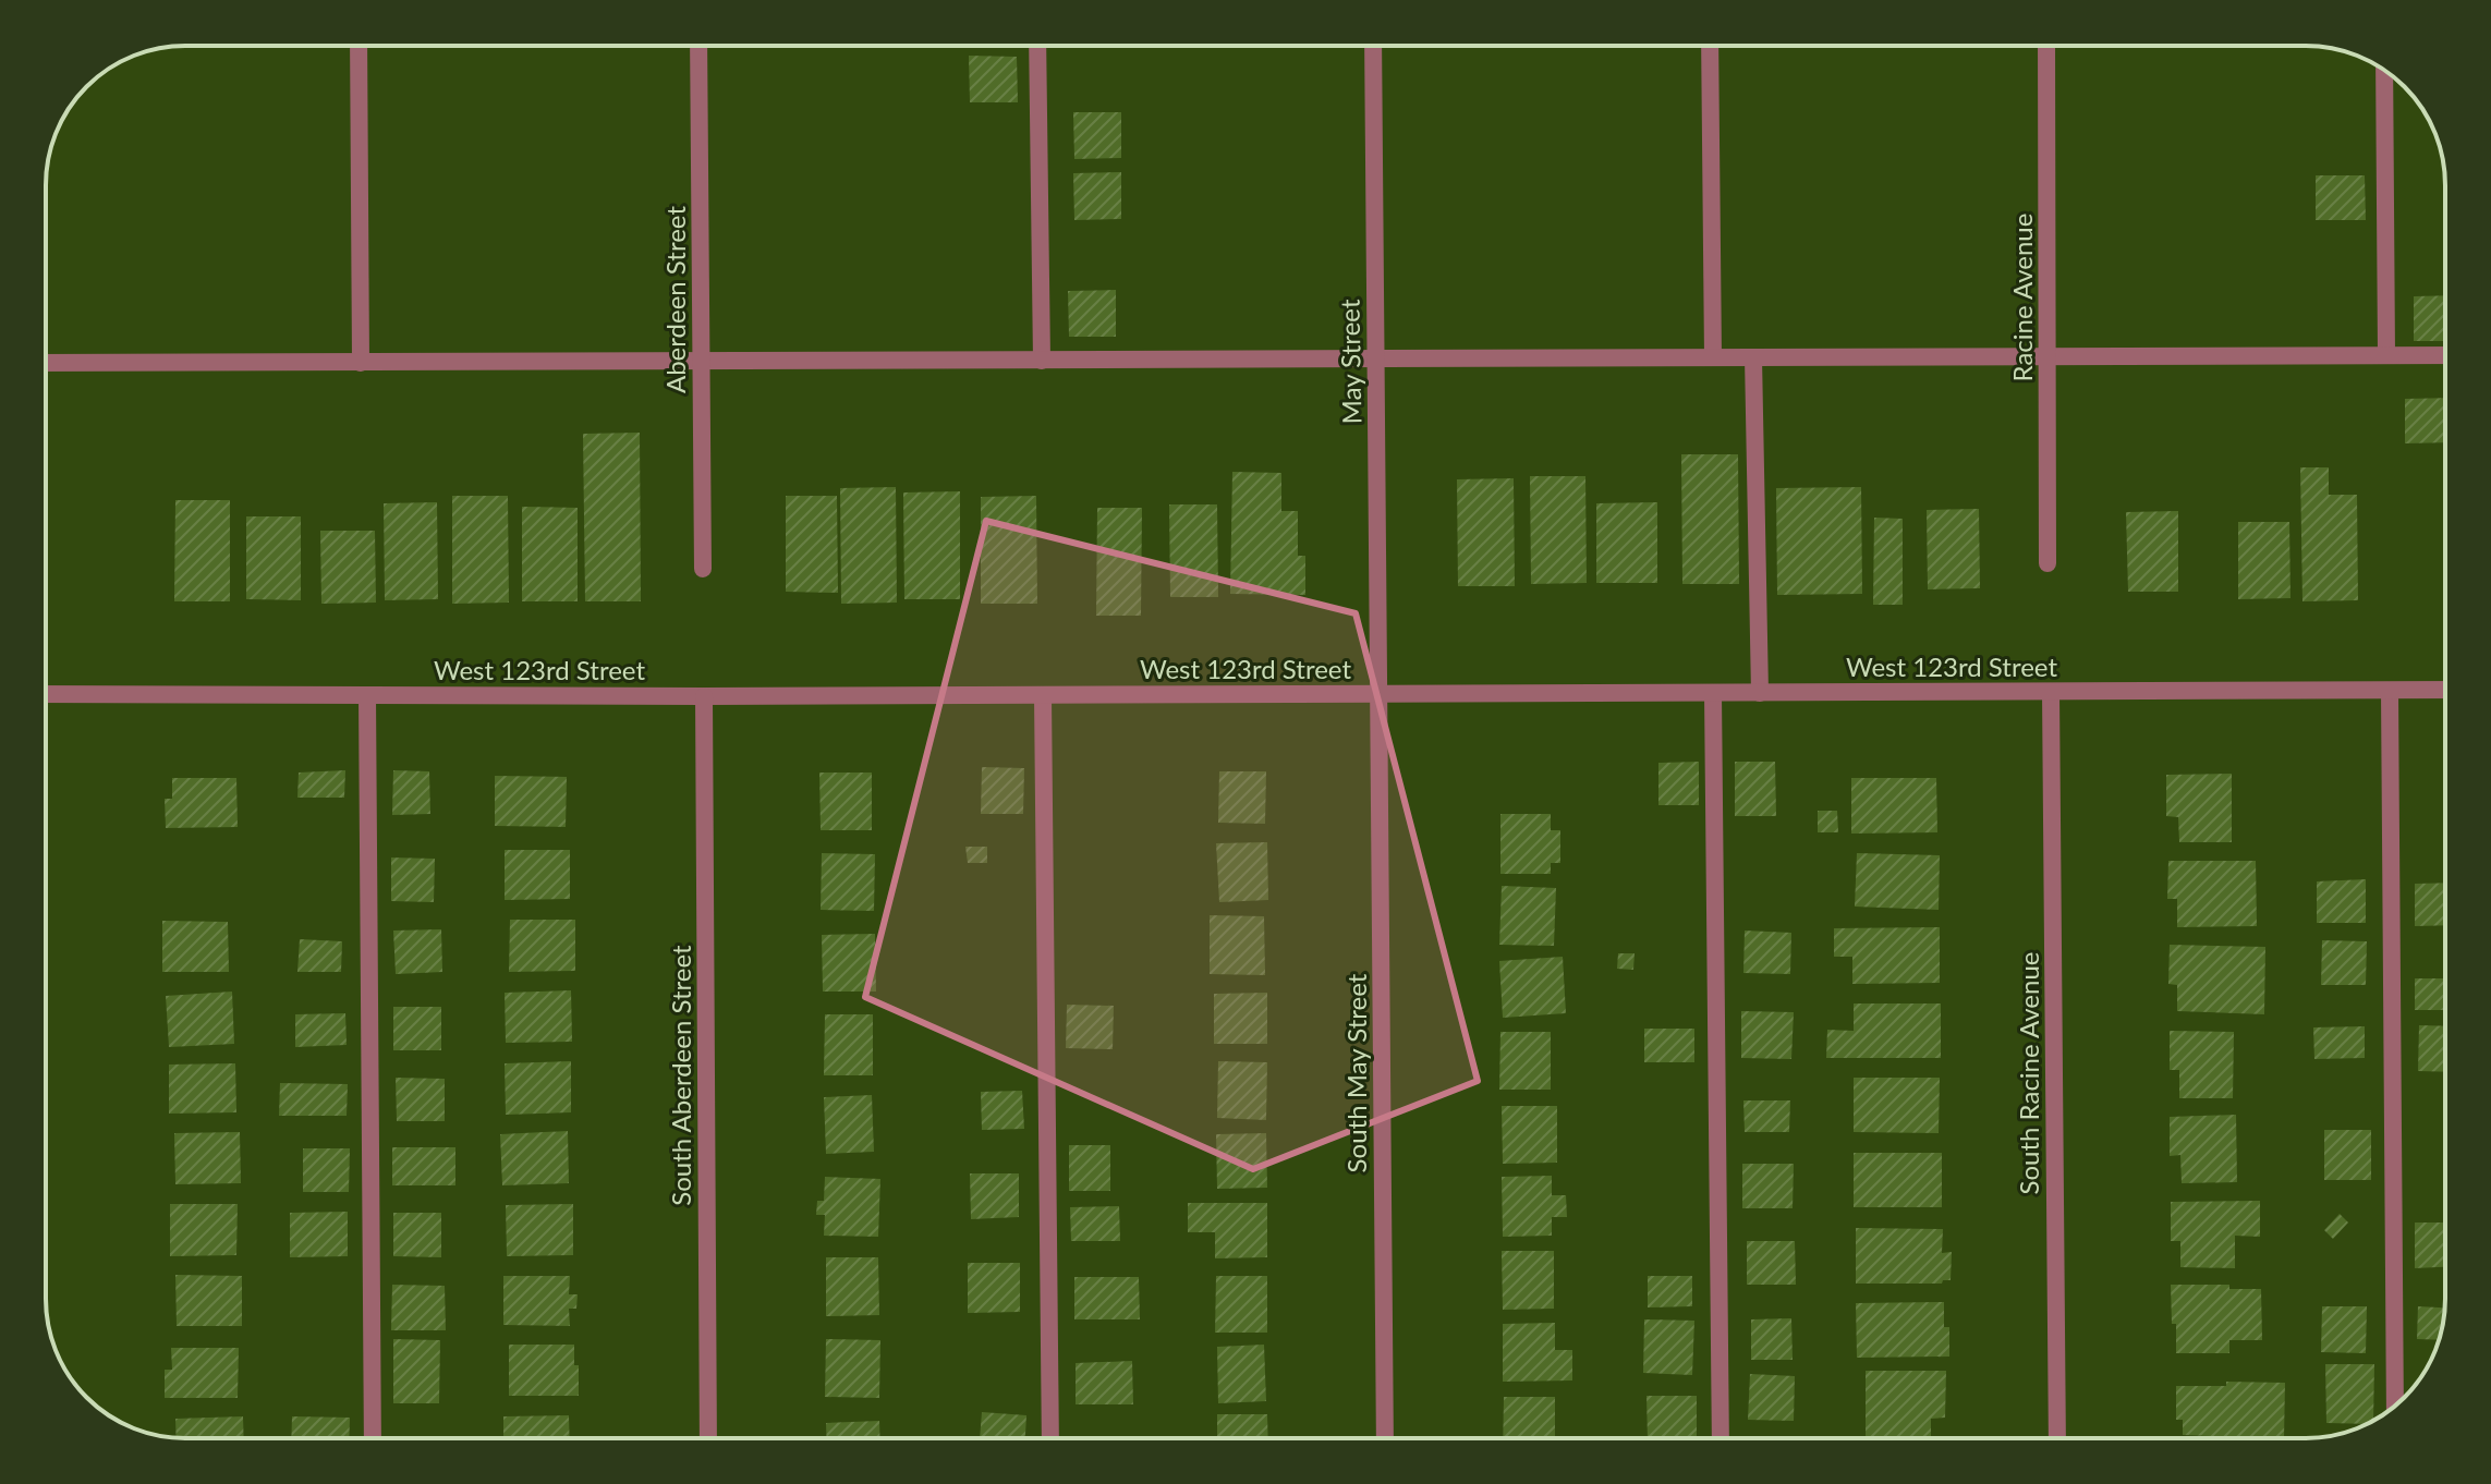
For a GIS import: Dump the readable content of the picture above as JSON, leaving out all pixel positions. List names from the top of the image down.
{
  "streets": {
    "street": [
      "Racine Avenue",
      "Aberdeen Street",
      "May Street",
      "West 123rd Street",
      "South May Street",
      "South Racine Avenue",
      "South Aberdeen Street"
    ]
  },
  "crossings": [
    ["May Street", "West 123rd Street"],
    ["May Street", "South May Street"],
    ["West 123rd Street", "South May Street"],
    ["West 123rd Street", "South Racine Avenue"],
    ["West 123rd Street", "South Aberdeen Street"]
  ]
}
